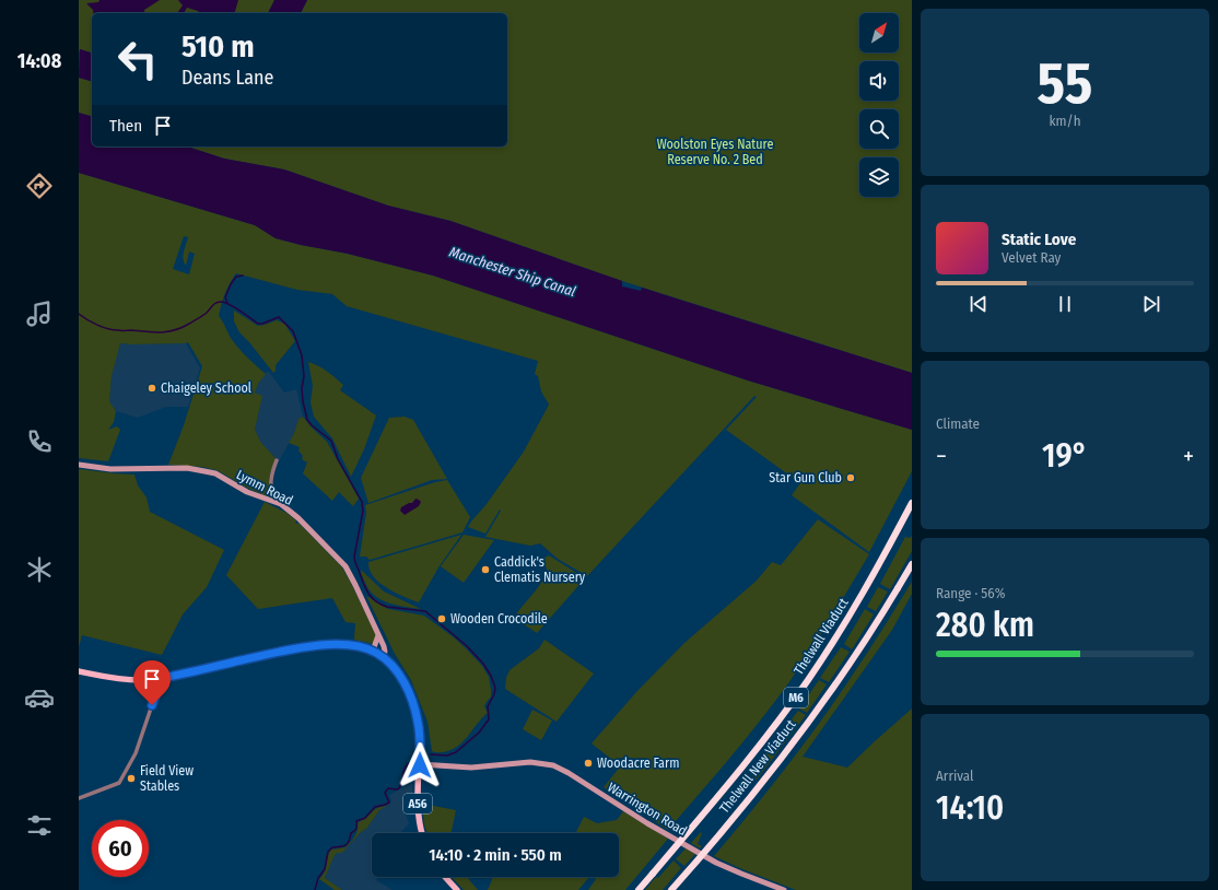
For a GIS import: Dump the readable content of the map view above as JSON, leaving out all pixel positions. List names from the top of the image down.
{
  "streets": {
    "highway": ["Thelwall Viaduct", "M6", "Thelwall New Viaduct"],
    "main road": ["Lymm Road", "A56", "Warrington Road"]
  },
  "crossings": [
    ["Lymm Road", "A56"],
    ["A56", "Warrington Road"]
  ],
  "water": ["Manchester Ship Canal"],
  "parks": ["Woolston Eyes Nature Reserve No. 2 Bed"],
  "places": [
    "Chaigeley School",
    "Star Gun Club",
    "Caddick's Clematis Nursery",
    "Wooden Crocodile",
    "Woodacre Farm",
    "Field View Stables"
  ],
  "north": "top right",
  "page": {
    "tabs": "14:08",
    "tile": [
      ["55", "km/h"],
      "Climate",
      ["Range · 56%", "280 km"],
      ["Arrival", "14:10"]
    ],
    "turn": ["510 m", "Deans Lane"],
    "then": "Then",
    "song": ["Static Love", "Velvet Ray"],
    "heat": ["−", "19°", "+"],
    "limit": "60",
    "trip": "14:10 · 2 min · 550 m"
  }
}
